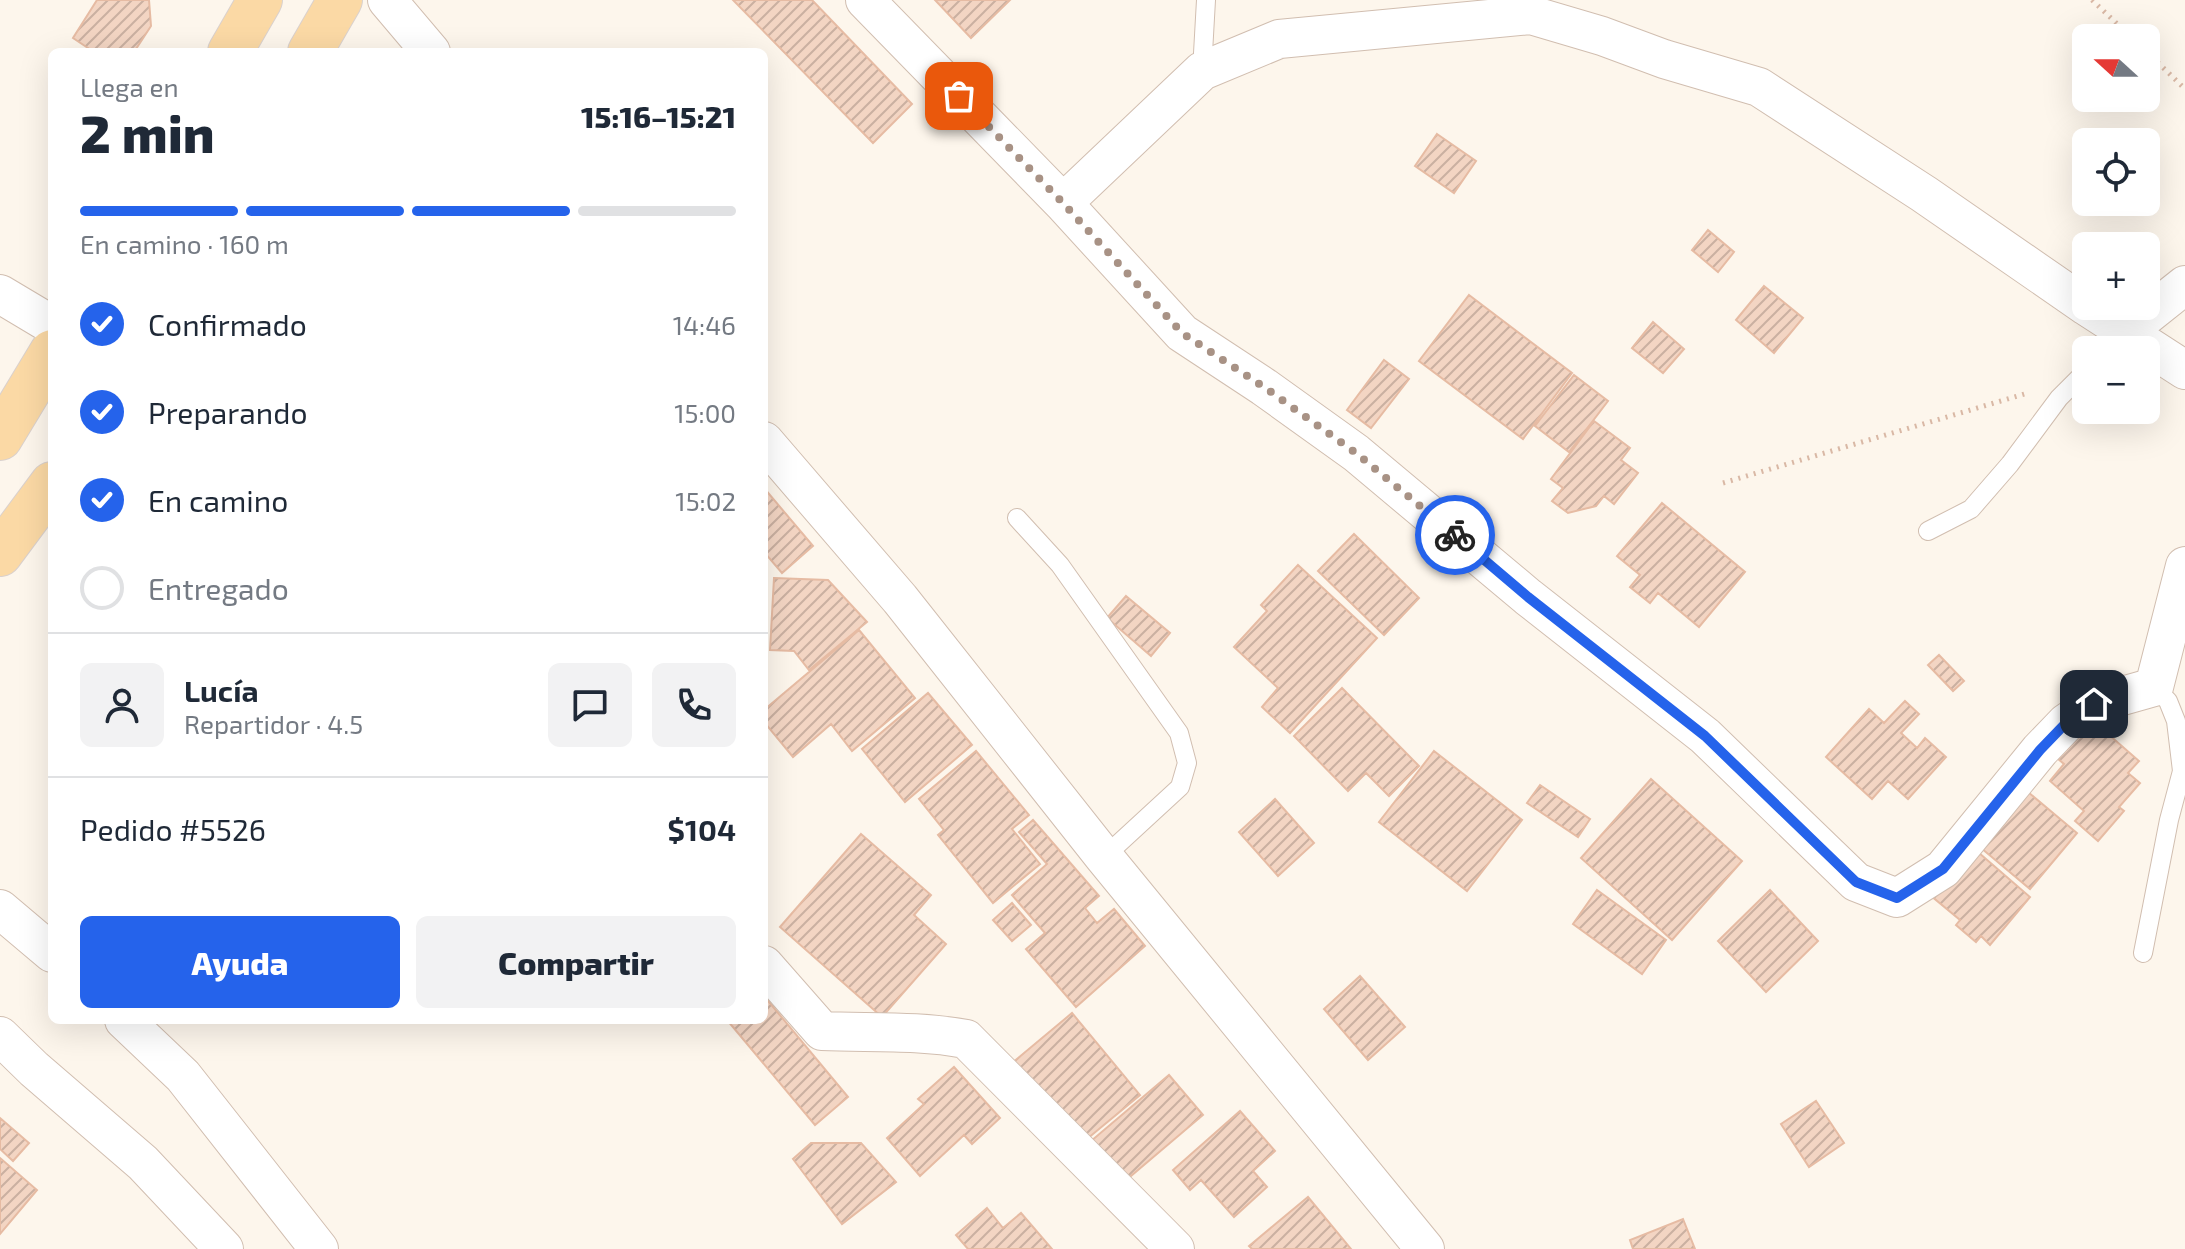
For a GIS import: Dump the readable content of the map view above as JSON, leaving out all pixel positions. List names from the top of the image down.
{
  "north": "left",
  "page": {
    "map_buttons": ["+", "−"],
    "heading": ["2 min", "Llega en", "15:16–15:21"],
    "panel": [
      "Lucía",
      "Repartidor · 4.5",
      "Pedido #5526",
      "$104"
    ],
    "bar": "En camino · 160 m",
    "list": [
      ["Confirmado", "14:46"],
      ["Preparando", "15:00"],
      ["En camino", "15:02"],
      "Entregado"
    ],
    "buttons": ["Ayuda", "Compartir"]
  }
}
